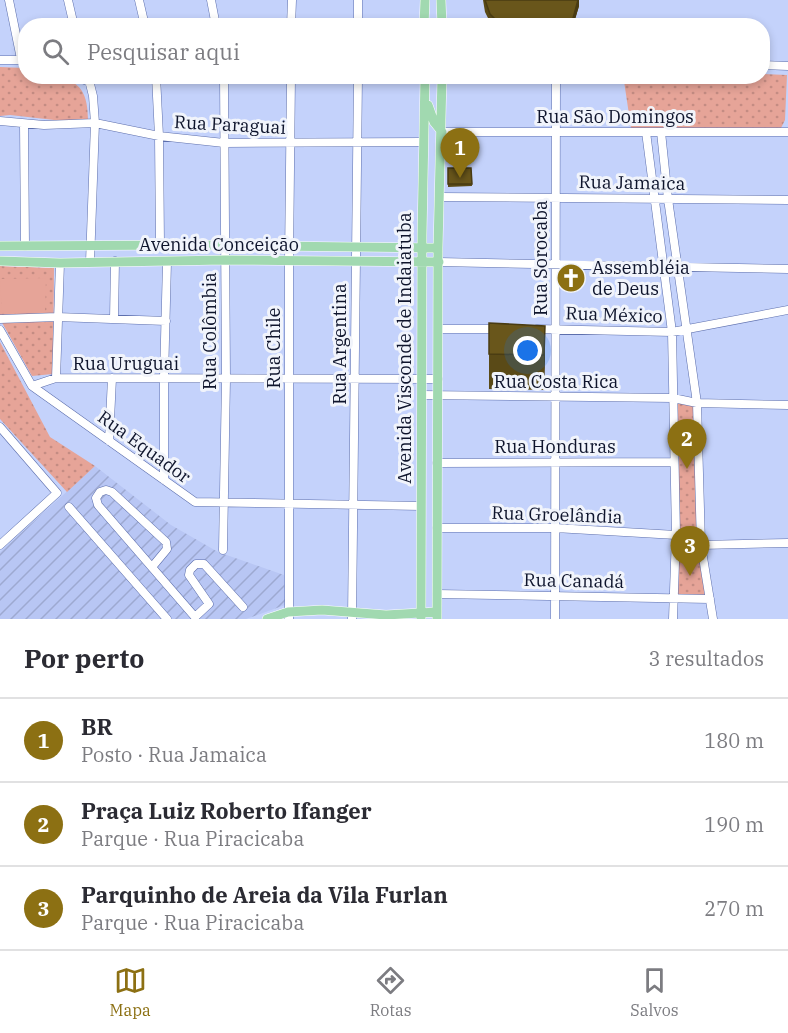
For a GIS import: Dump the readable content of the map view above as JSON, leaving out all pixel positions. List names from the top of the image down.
{
  "streets": {
    "main road": ["Avenida Conceição", "Avenida Visconde de Indaiatuba"],
    "street": [
      "Rua São Domingos",
      "Rua Paraguai",
      "Rua Jamaica",
      "Rua Sorocaba",
      "Rua México",
      "Rua Colômbia",
      "Rua Argentina",
      "Rua Chile",
      "Rua Uruguai",
      "Rua Costa Rica",
      "Rua Equador",
      "Rua Honduras",
      "Rua Groelândia",
      "Rua Canadá"
    ]
  },
  "crossings": [
    ["Rua São Domingos", "Rua Sorocaba"],
    ["Rua São Domingos", "Avenida Visconde de Indaiatuba"],
    ["Rua Paraguai", "Rua Colômbia"],
    ["Rua Paraguai", "Rua Argentina"],
    ["Rua Paraguai", "Rua Chile"],
    ["Rua Paraguai", "Avenida Visconde de Indaiatuba"],
    ["Rua Jamaica", "Rua Sorocaba"],
    ["Rua Jamaica", "Avenida Visconde de Indaiatuba"],
    ["Avenida Conceição", "Rua Colômbia"],
    ["Avenida Conceição", "Rua Argentina"],
    ["Avenida Conceição", "Rua Chile"],
    ["Avenida Conceição", "Avenida Visconde de Indaiatuba"],
    ["Rua Sorocaba", "Rua México"],
    ["Rua Sorocaba", "Rua Costa Rica"],
    ["Rua Sorocaba", "Rua Honduras"],
    ["Rua Sorocaba", "Rua Groelândia"],
    ["Rua Sorocaba", "Rua Canadá"],
    ["Rua Colômbia", "Rua Uruguai"],
    ["Rua Colômbia", "Rua Equador"],
    ["Rua Argentina", "Rua Uruguai"],
    ["Rua Argentina", "Rua Equador"],
    ["Rua Chile", "Rua Uruguai"],
    ["Rua Chile", "Rua Equador"],
    ["Avenida Visconde de Indaiatuba", "Rua Uruguai"],
    ["Avenida Visconde de Indaiatuba", "Rua Costa Rica"],
    ["Avenida Visconde de Indaiatuba", "Rua Equador"],
    ["Avenida Visconde de Indaiatuba", "Rua Honduras"],
    ["Avenida Visconde de Indaiatuba", "Rua Groelândia"],
    ["Avenida Visconde de Indaiatuba", "Rua Canadá"],
    ["Rua Uruguai", "Rua Equador"]
  ],
  "places": {
    "church": ["Assembléia de Deus"]
  },
  "page": {
    "search": "Pesquisar aqui",
    "pins": ["1", "2", "3"],
    "heading": ["Por perto", "3 resultados"],
    "list": [
      {
        "mark": "1",
        "name": "BR",
        "note": "Posto · Rua Jamaica",
        "value": "180 m"
      },
      {
        "mark": "2",
        "name": "Praça Luiz Roberto Ifanger",
        "note": "Parque · Rua Piracicaba",
        "value": "190 m"
      },
      {
        "mark": "3",
        "name": "Parquinho de Areia da Vila Furlan",
        "note": "Parque · Rua Piracicaba",
        "value": "270 m"
      }
    ],
    "nav": ["Mapa", "Rotas", "Salvos"]
  }
}
